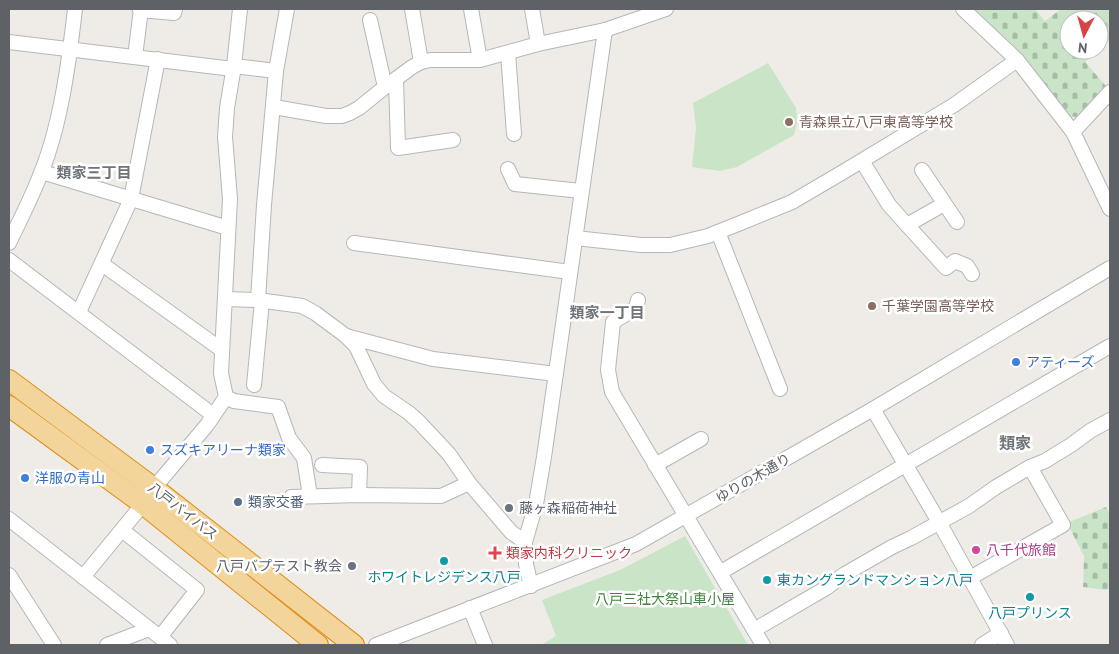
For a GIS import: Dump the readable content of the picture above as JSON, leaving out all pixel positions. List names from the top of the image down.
{
  "streets": {
    "highway": ["八戸バイパス"],
    "street": ["ゆりの木通り"]
  },
  "districts": ["類家三丁目", "類家一丁目", "類家"],
  "parks": ["八戸三社大祭山車小屋"],
  "places": {
    "other": [
      "青森県立八戸東高等学校",
      "千葉学園高等学校",
      "アティーズ",
      "スズキアリーナ類家",
      "洋服の青山",
      "類家交番",
      "藤ヶ森稲荷神社",
      "八千代旅館",
      "ホワイトレジデンス八戸",
      "八戸バプテスト教会",
      "東カングランドマンション八戸",
      "八戸プリンス"
    ],
    "health": ["類家内科クリニック"]
  },
  "north": "bottom"
}
